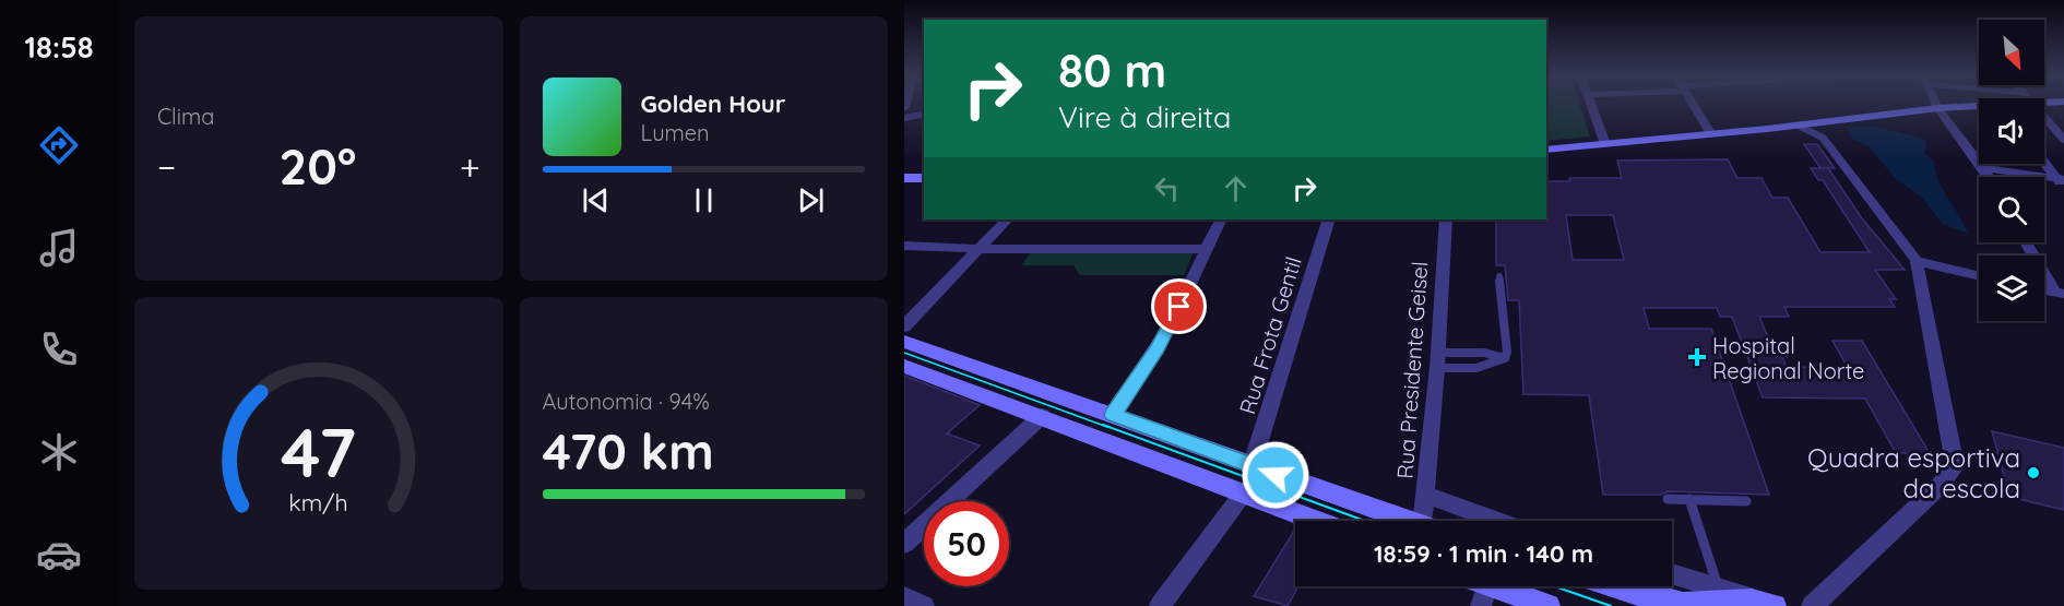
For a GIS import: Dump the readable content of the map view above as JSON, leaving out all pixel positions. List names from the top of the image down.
{
  "streets": {
    "street": ["Rua Frota Gentil", "Rua Presidente Geisel"]
  },
  "places": {
    "health": ["Hospital Regional Norte"],
    "other": ["Quadra esportiva da escola"]
  },
  "north": "bottom right",
  "page": {
    "tabs": "18:58",
    "tile": [
      "Clima",
      ["Autonomia · 94%", "470 km"]
    ],
    "turn": ["80 m", "Vire à direita"],
    "song": ["Golden Hour", "Lumen"],
    "heat": ["−", "20°", "+"],
    "limit": "50",
    "trip": "18:59 · 1 min · 140 m",
    "gauge": ["47", "km/h"]
  }
}
